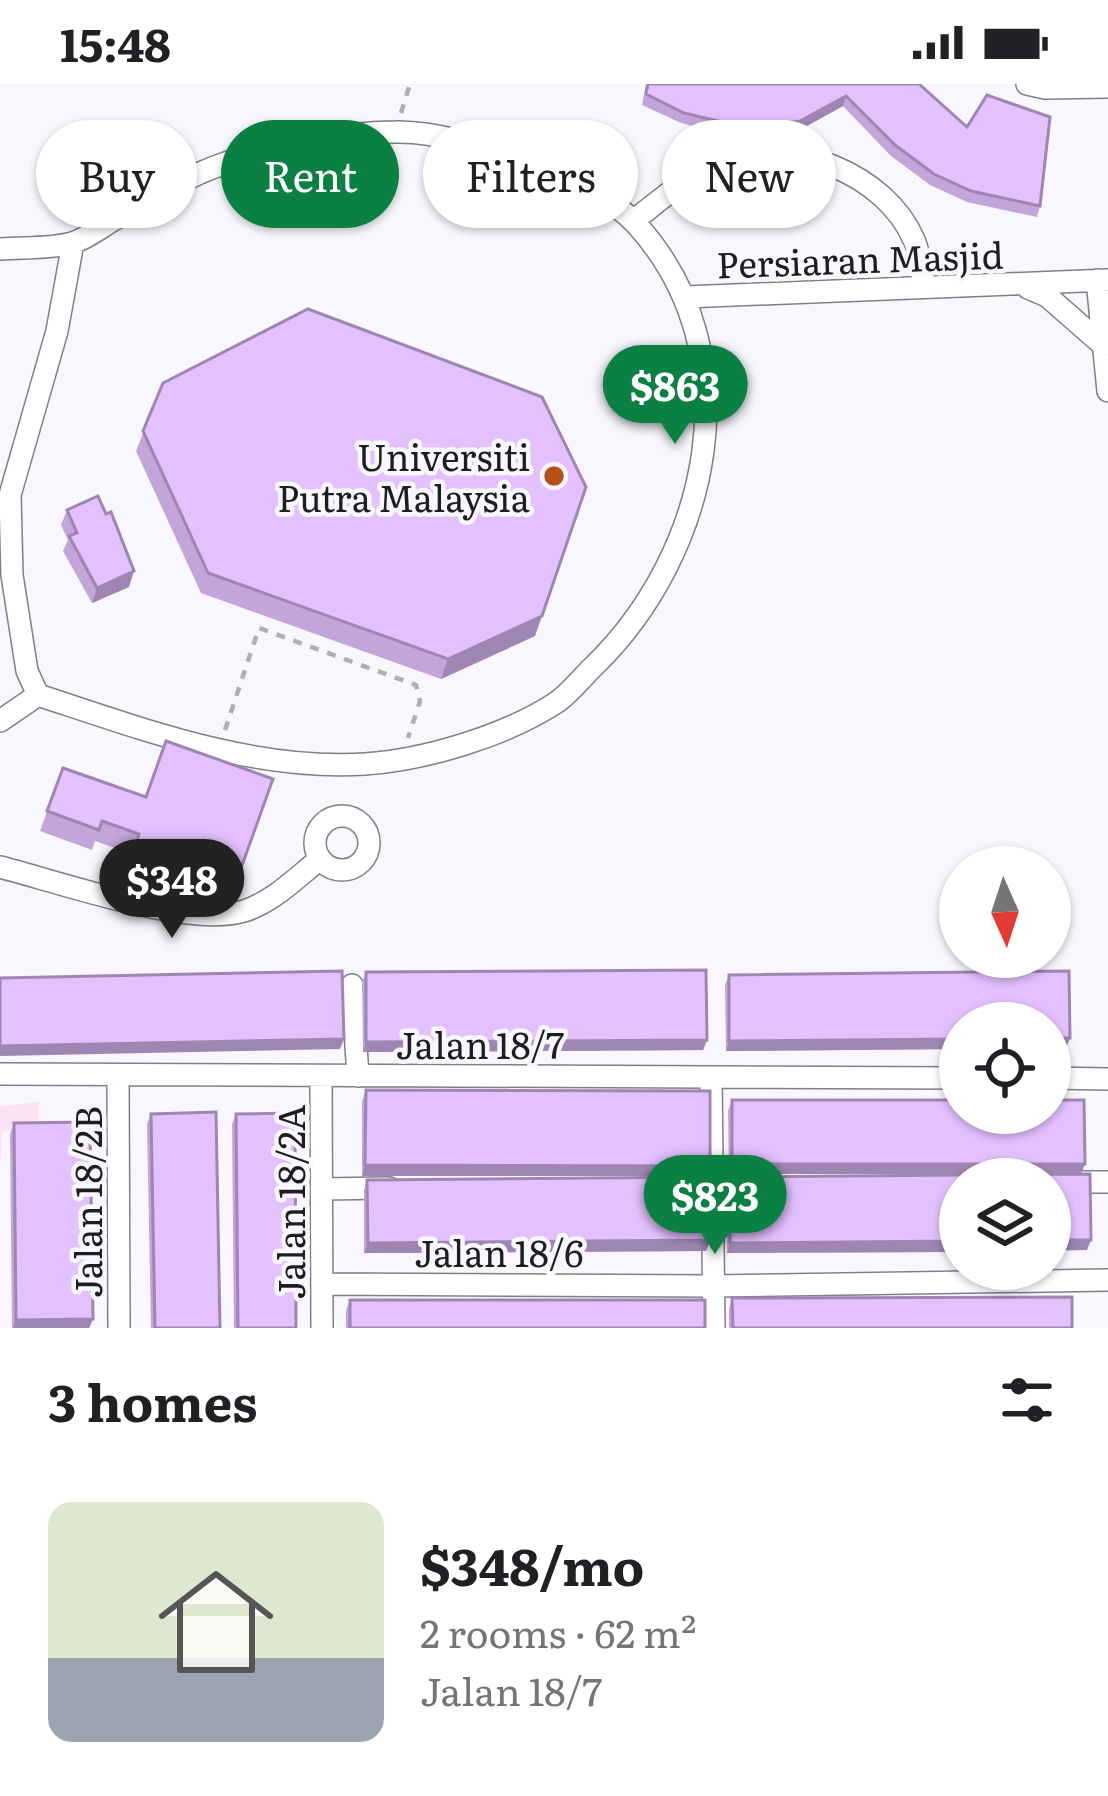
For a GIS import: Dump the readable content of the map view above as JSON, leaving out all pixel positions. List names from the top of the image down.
{
  "streets": {
    "street": [
      "Persiaran Masjid",
      "Jalan 18/7",
      "Jalan 18/2B",
      "Jalan 18/2A",
      "Jalan 18/6"
    ]
  },
  "crossings": [
    ["Jalan 18/7", "Jalan 18/2B"],
    ["Jalan 18/7", "Jalan 18/2A"],
    ["Jalan 18/2A", "Jalan 18/6"]
  ],
  "places": ["Universiti Putra Malaysia"],
  "north": "bottom",
  "page": {
    "status": "15:48",
    "chip": [
      "Buy",
      "Rent",
      "Filters",
      "New"
    ],
    "price": ["$863", "$348", "$823"],
    "heading": "3 homes",
    "list": [
      {
        "name": "$348/mo",
        "note": "2 rooms · 62 m² · Jalan 18/7"
      }
    ]
  }
}
